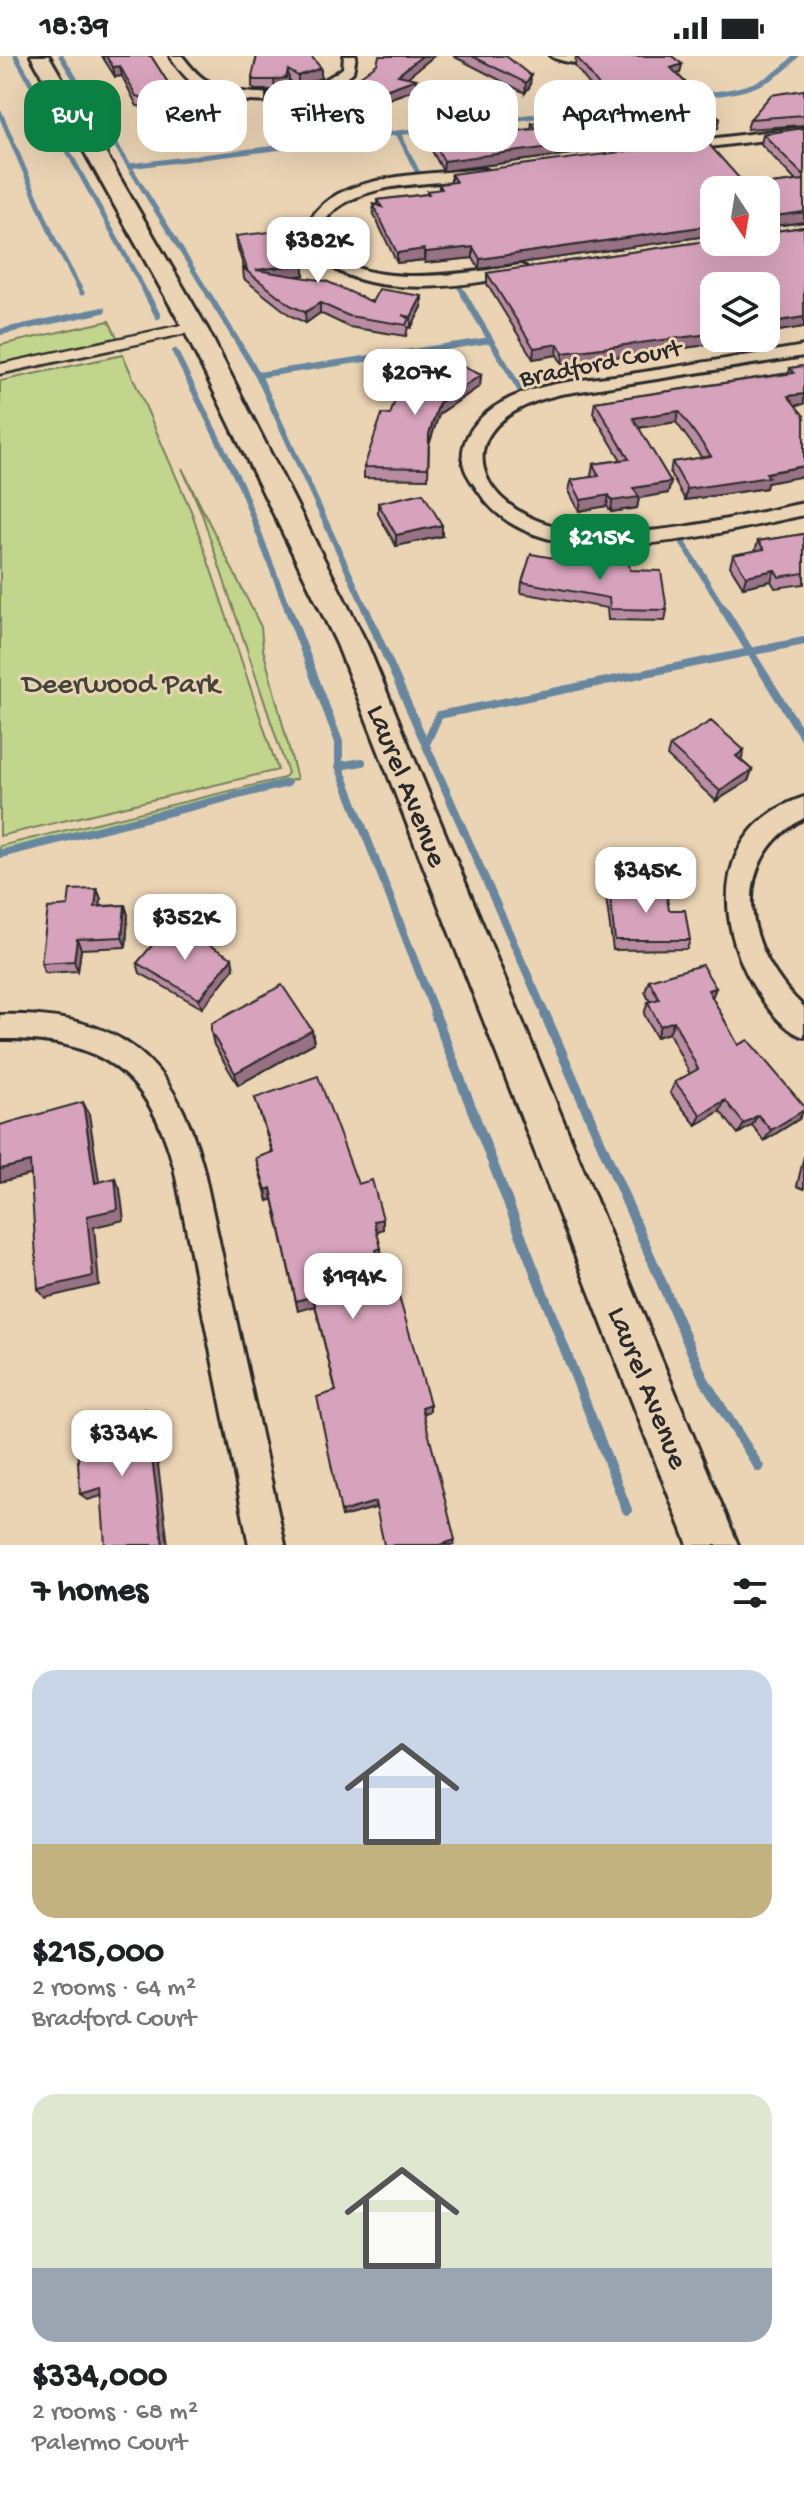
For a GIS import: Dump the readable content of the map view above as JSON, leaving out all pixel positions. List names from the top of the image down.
{
  "streets": {
    "main road": ["Laurel Avenue"],
    "street": ["Bradford Court"]
  },
  "parks": ["Deerwood Park"],
  "north": "bottom",
  "page": {
    "status": "18:39",
    "chip": [
      "Buy",
      "Rent",
      "Filters",
      "New",
      "Apartment"
    ],
    "price": [
      "$382K",
      "$207K",
      "$215K",
      "$345K",
      "$352K",
      "$194K",
      "$334K"
    ],
    "heading": "7 homes",
    "list": [
      {
        "name": "$215,000",
        "note": "2 rooms · 64 m² · Bradford Court"
      },
      {
        "name": "$334,000",
        "note": "2 rooms · 68 m² · Palermo Court"
      }
    ]
  }
}
